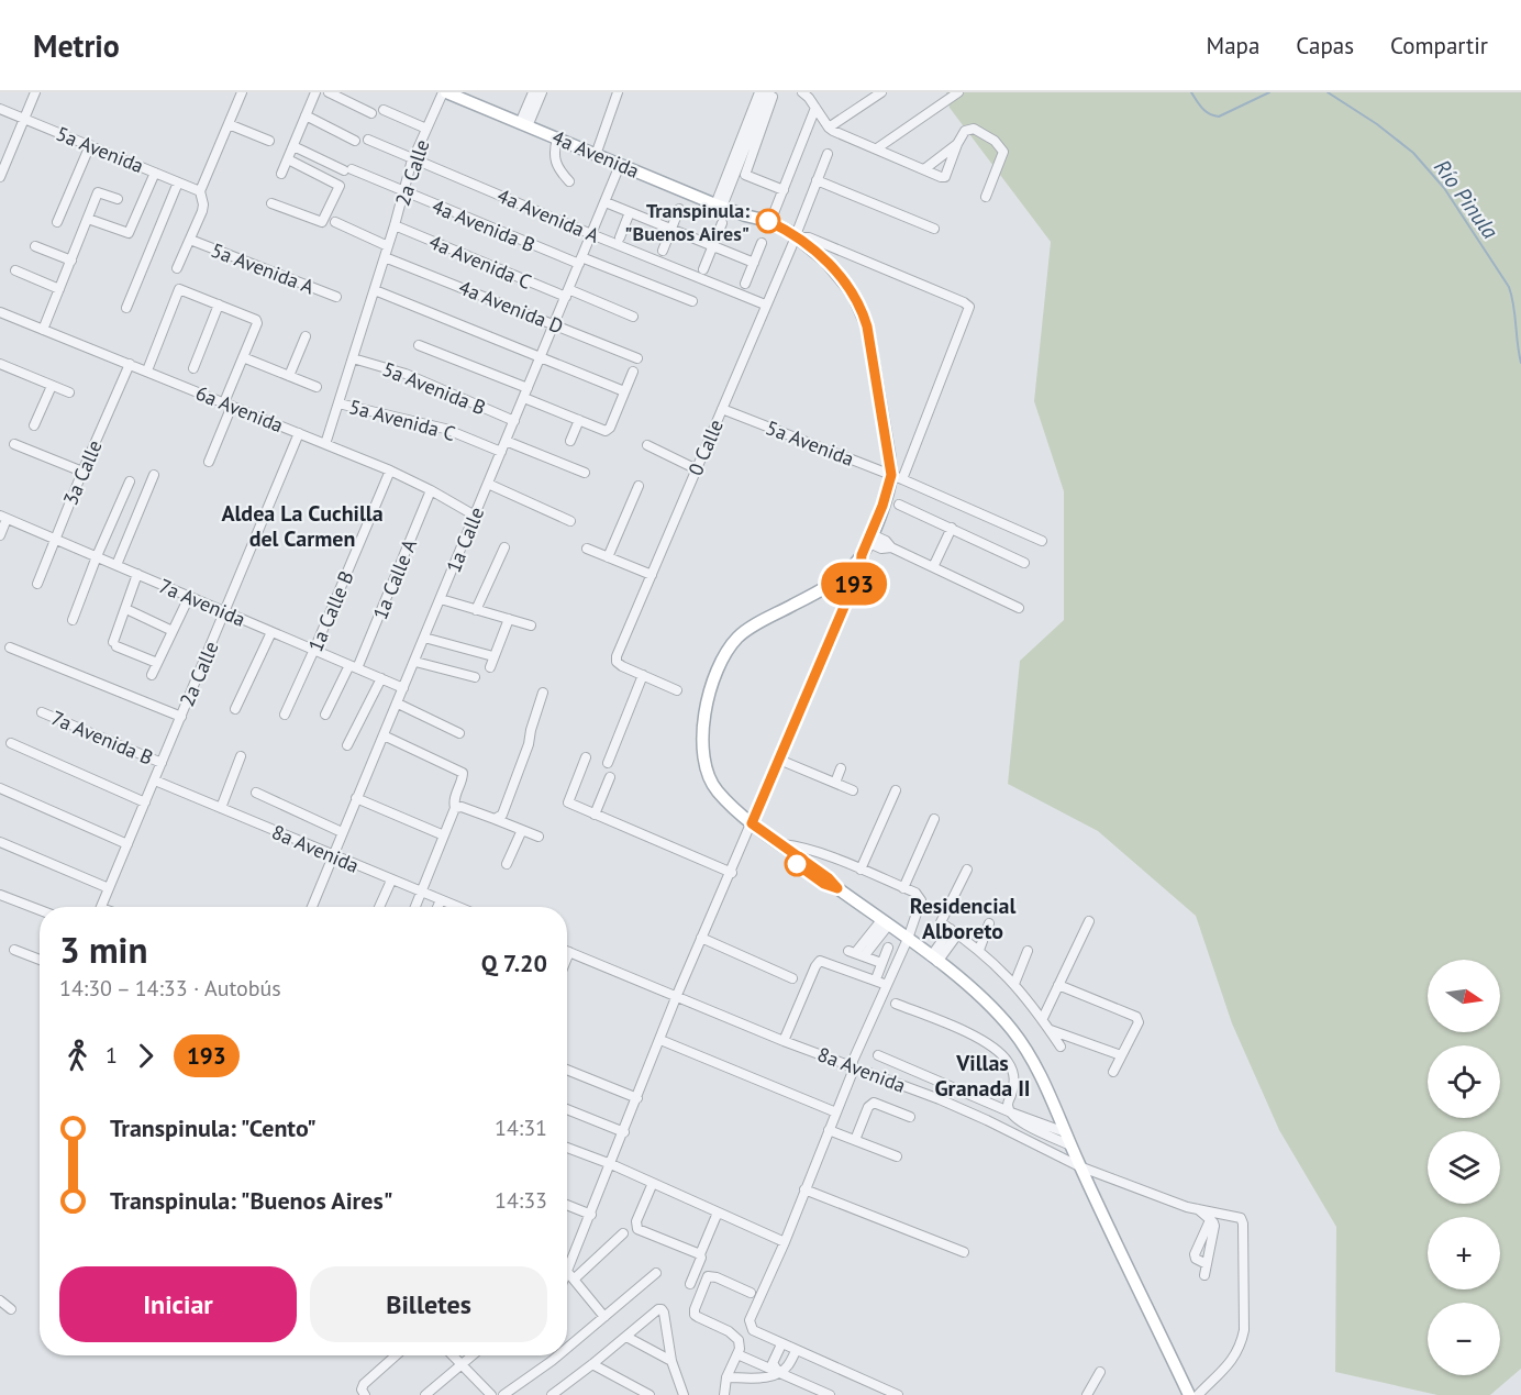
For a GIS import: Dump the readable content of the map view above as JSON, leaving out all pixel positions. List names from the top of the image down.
{
  "streets": {
    "main road": ["4a Avenida"],
    "street": [
      "5a Avenida",
      "2a Calle",
      "4a Avenida A",
      "4a Avenida B",
      "4a Avenida C",
      "5a Avenida A",
      "4a Avenida D",
      "5a Avenida B",
      "6a Avenida",
      "5a Avenida C",
      "0 Calle",
      "3a Calle",
      "1a Calle",
      "1a Calle A",
      "7a Avenida",
      "1a Calle B",
      "7a Avenida B",
      "8a Avenida"
    ]
  },
  "crossings": [
    ["5a Avenida", "4a Avenida"],
    ["5a Avenida", "0 Calle"],
    ["4a Avenida", "2a Calle"],
    ["4a Avenida", "0 Calle"],
    ["4a Avenida", "1a Calle"],
    ["2a Calle", "4a Avenida A"],
    ["2a Calle", "4a Avenida B"],
    ["2a Calle", "4a Avenida C"],
    ["2a Calle", "4a Avenida D"],
    ["2a Calle", "5a Avenida B"],
    ["2a Calle", "6a Avenida"],
    ["2a Calle", "5a Avenida C"],
    ["2a Calle", "7a Avenida"],
    ["2a Calle", "7a Avenida B"],
    ["2a Calle", "8a Avenida"],
    ["4a Avenida A", "0 Calle"],
    ["4a Avenida A", "1a Calle"],
    ["4a Avenida B", "1a Calle"],
    ["4a Avenida C", "1a Calle"],
    ["4a Avenida D", "1a Calle"],
    ["5a Avenida B", "1a Calle"],
    ["6a Avenida", "3a Calle"],
    ["6a Avenida", "1a Calle"],
    ["6a Avenida", "1a Calle A"],
    ["6a Avenida", "1a Calle B"],
    ["5a Avenida C", "1a Calle"],
    ["3a Calle", "7a Avenida"],
    ["1a Calle", "7a Avenida"],
    ["1a Calle", "8a Avenida"],
    ["1a Calle A", "7a Avenida"],
    ["7a Avenida", "1a Calle B"]
  ],
  "districts": ["Aldea La Cuchilla del Carmen", "Residencial Alboreto", "Villas Granada II"],
  "water": ["Río Pinula"],
  "places": ["Transpinula: \"Buenos Aires\""],
  "lines": ["bus line 193"],
  "north": "right",
  "page": {
    "header": "Metrio",
    "nav": ["Mapa", "Capas", "Compartir"],
    "on_map": "193",
    "heading": ["3 min", "14:30 – 14:33 · Autobús", "Q 7.20"],
    "map_buttons": ["+", "−"],
    "legs": ["1", "193"],
    "list": [
      {
        "name": "Transpinula: \"Cento\"",
        "value": "14:31"
      },
      {
        "name": "Transpinula: \"Buenos Aires\"",
        "value": "14:33"
      }
    ],
    "buttons": ["Iniciar", "Billetes"]
  }
}
